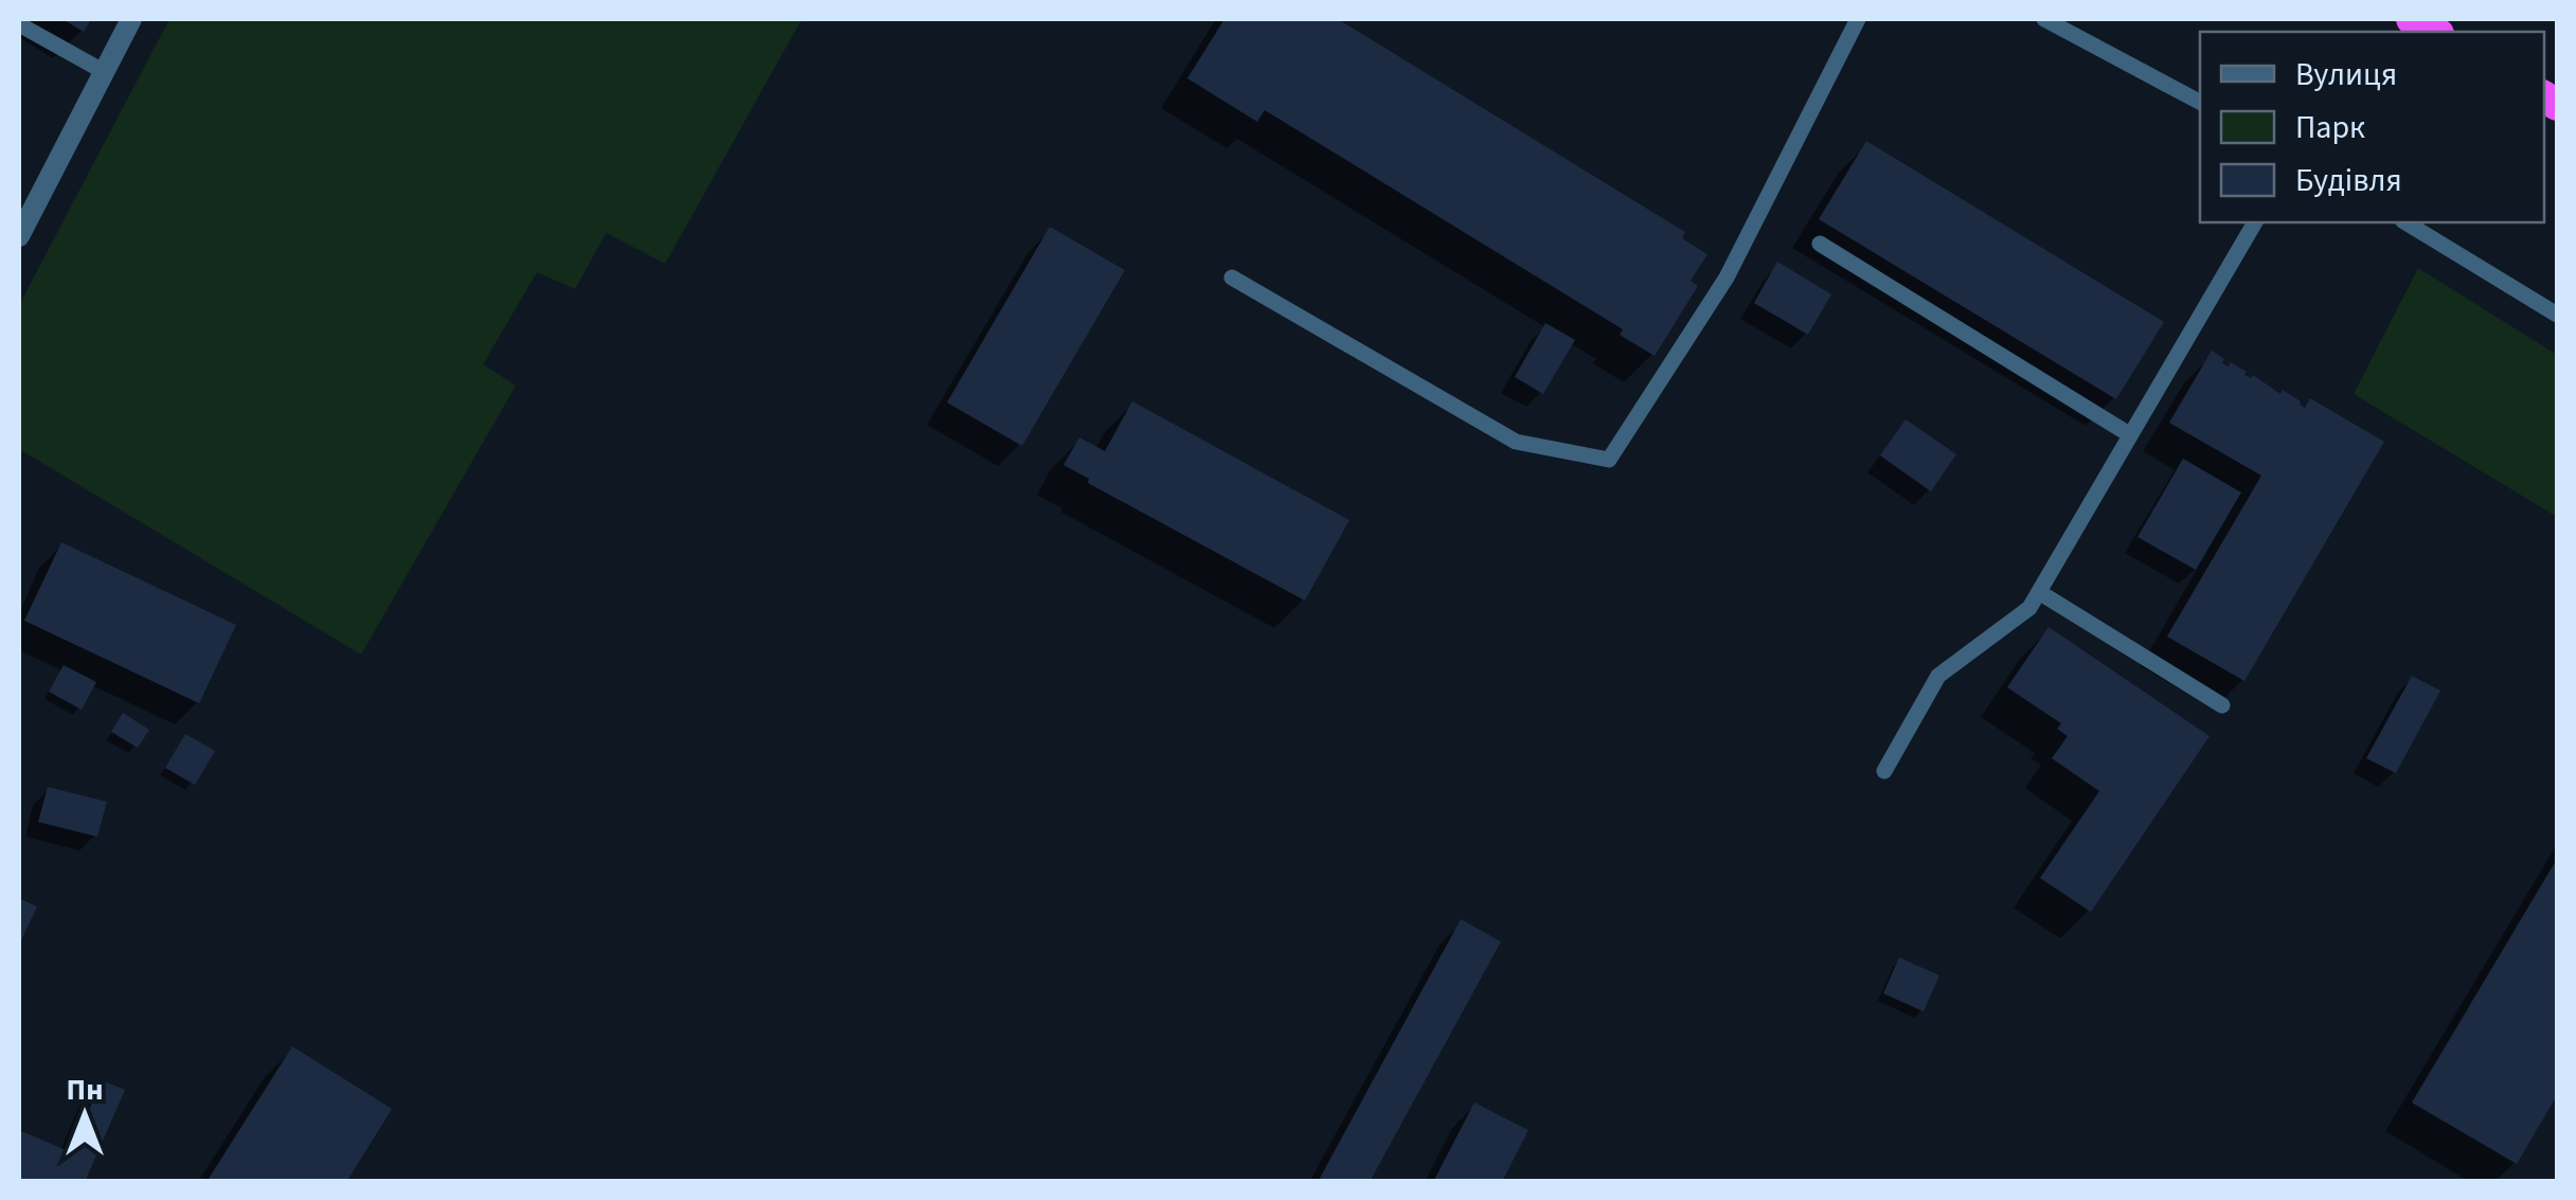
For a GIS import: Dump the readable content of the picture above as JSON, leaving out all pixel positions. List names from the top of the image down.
{
  "legend": ["Вулиця", "Парк", "Будівля"],
  "north": "top"
}
